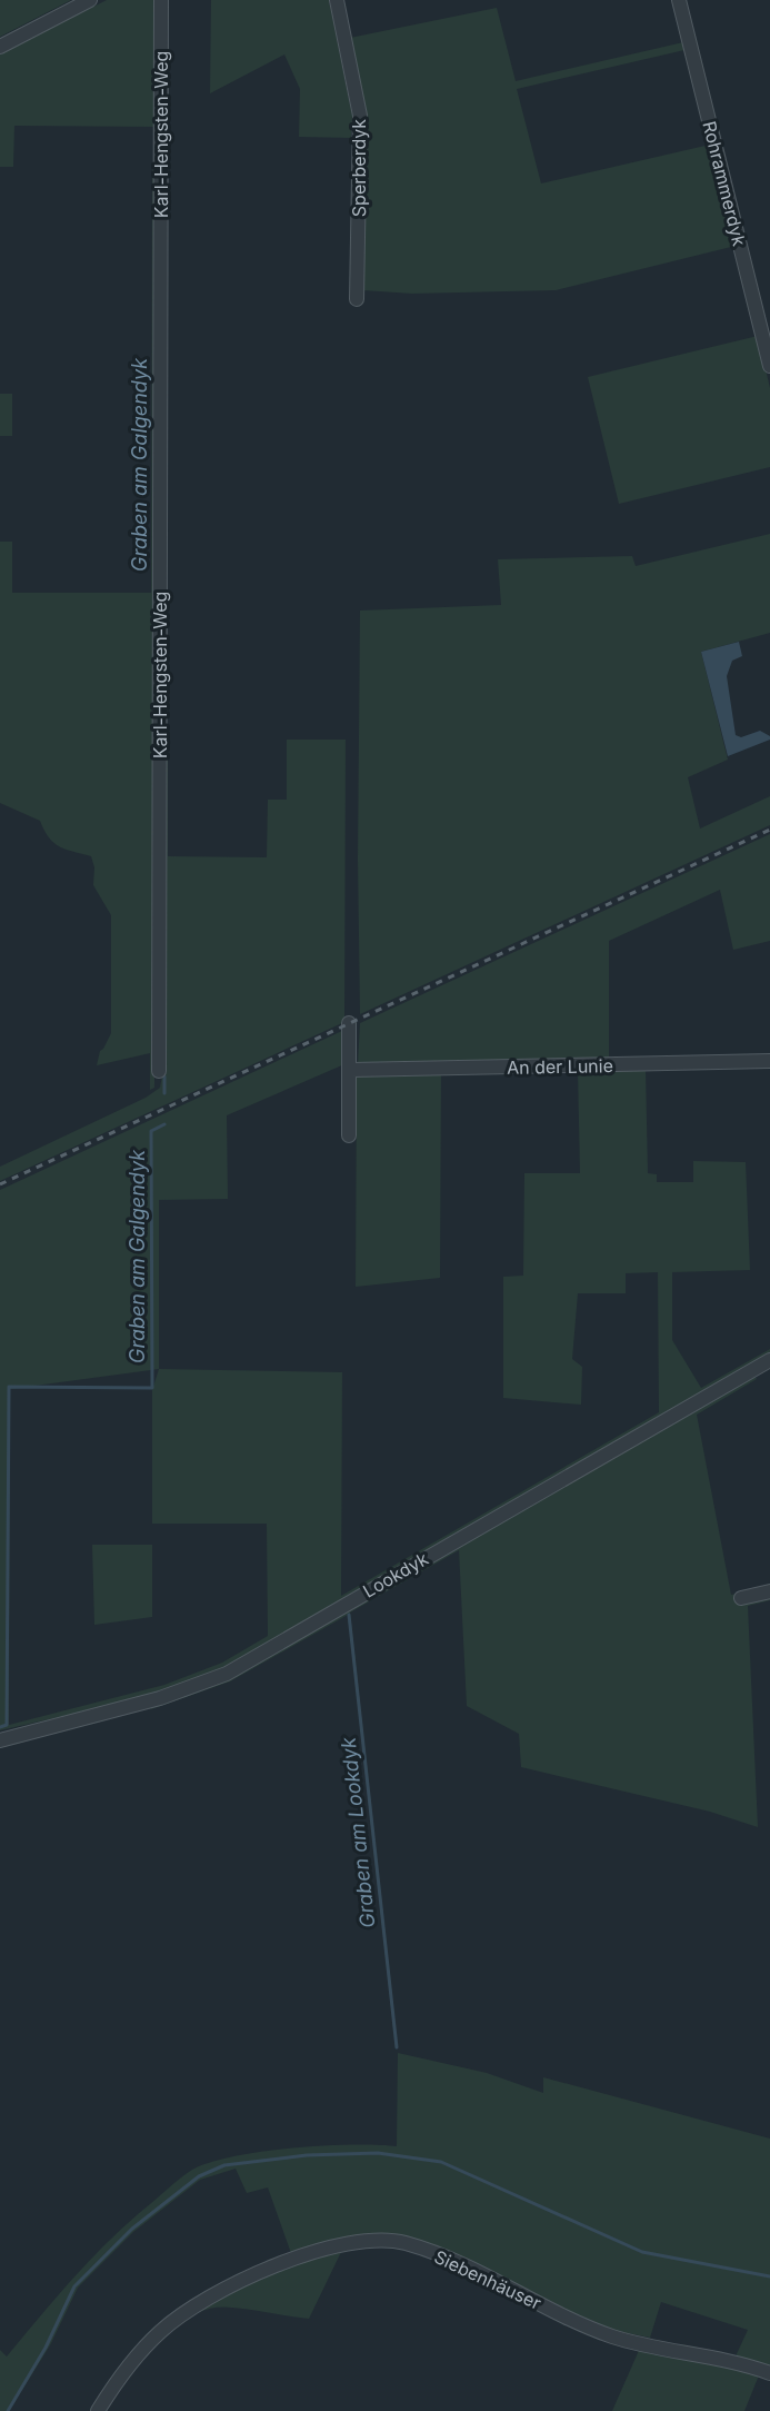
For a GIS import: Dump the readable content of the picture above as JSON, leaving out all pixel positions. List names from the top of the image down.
{
  "streets": {
    "street": [
      "Karl-Hengsten-Weg",
      "Sperberdyk",
      "Rohrammerdyk",
      "An der Lunie",
      "Lookdyk",
      "Siebenhäuser"
    ]
  },
  "water": ["Graben am Galgendyk", "Graben am Lookdyk"]
}
